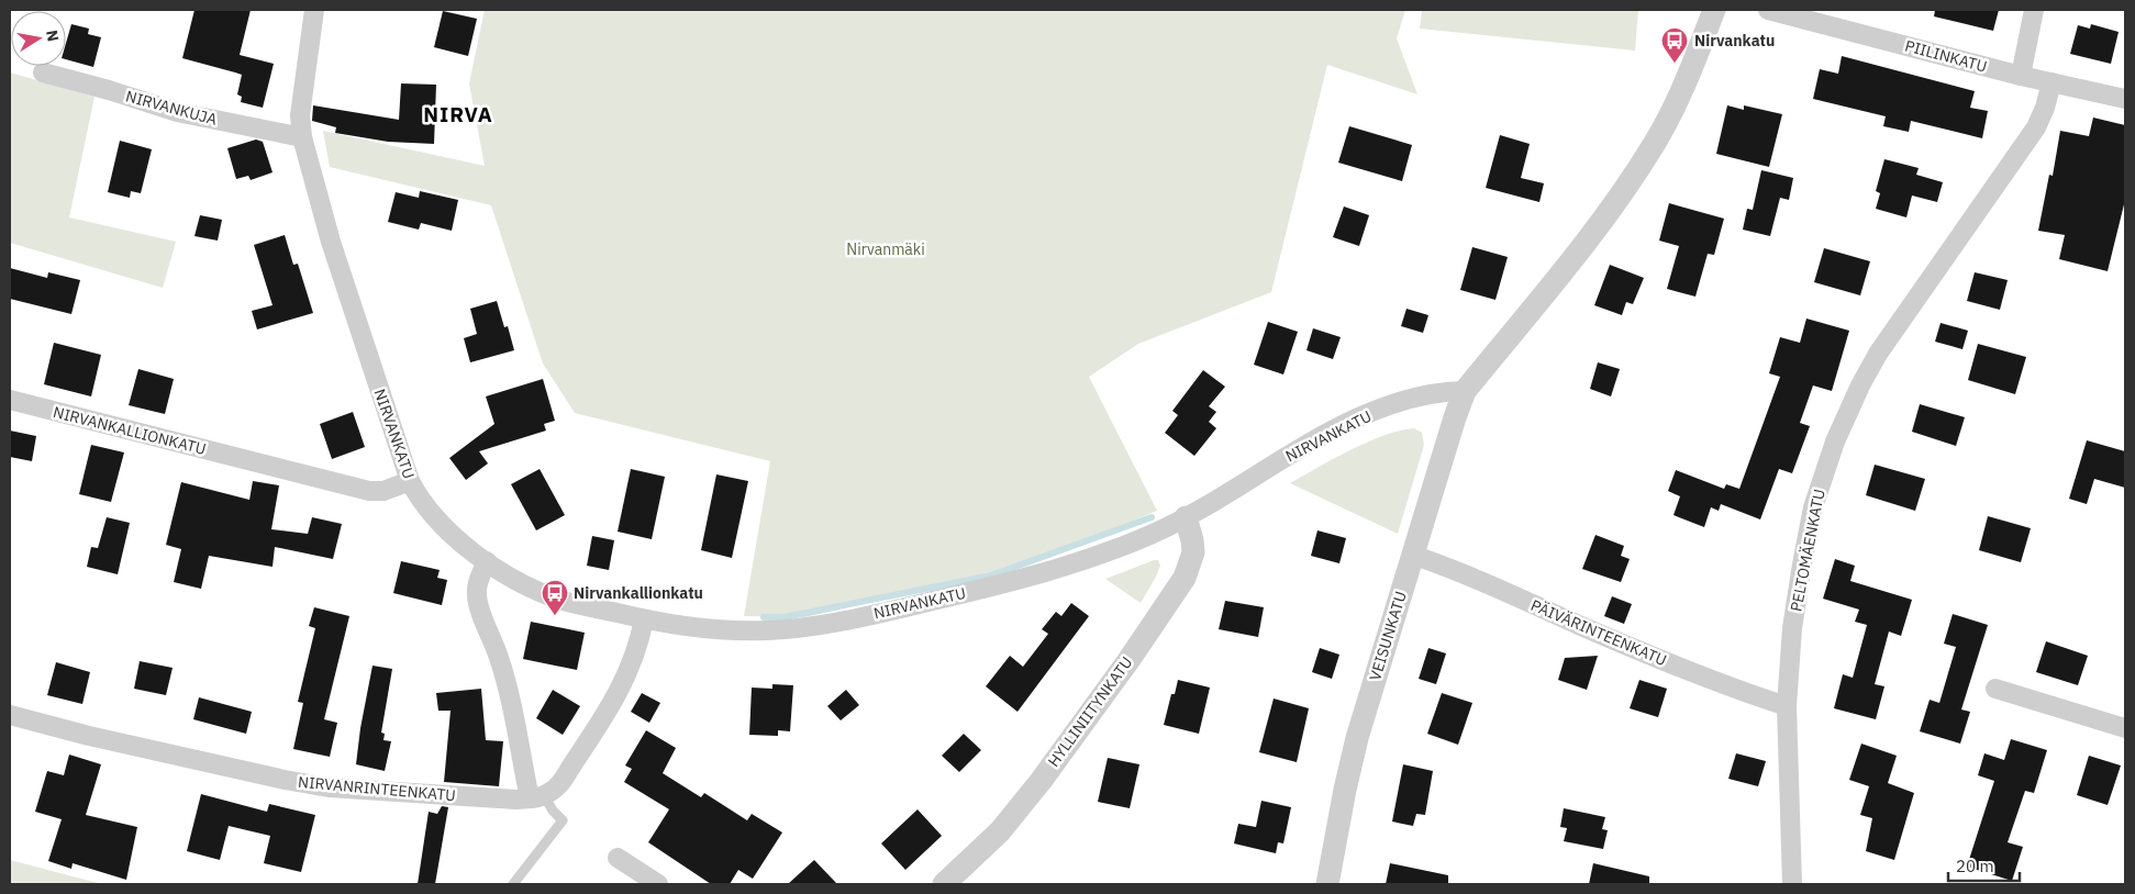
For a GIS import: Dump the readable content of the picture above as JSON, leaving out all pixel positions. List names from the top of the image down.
{
  "streets": {
    "street": [
      "PIILINKATU",
      "NIRVANKUJA",
      "NIRVANKALLIONKATU",
      "NIRVANKATU",
      "PELTOMÄENKATU",
      "PÄIVÄRINTEENKATU",
      "VEISUNKATU",
      "HYLLINIITYNKATU",
      "NIRVANRINTEENKATU"
    ]
  },
  "crossings": [
    ["PIILINKATU", "PELTOMÄENKATU"],
    ["NIRVANKUJA", "NIRVANKATU"],
    ["NIRVANKALLIONKATU", "NIRVANKATU"],
    ["NIRVANKATU", "VEISUNKATU"],
    ["NIRVANKATU", "HYLLINIITYNKATU"],
    ["PELTOMÄENKATU", "PÄIVÄRINTEENKATU"],
    ["PÄIVÄRINTEENKATU", "VEISUNKATU"]
  ],
  "districts": ["NIRVA"],
  "parks": ["Nirvanmäki"],
  "places": {
    "bus stop": ["Nirvankatu", "Nirvankallionkatu"]
  },
  "scale_bar": "20 m",
  "north": "right"
}
